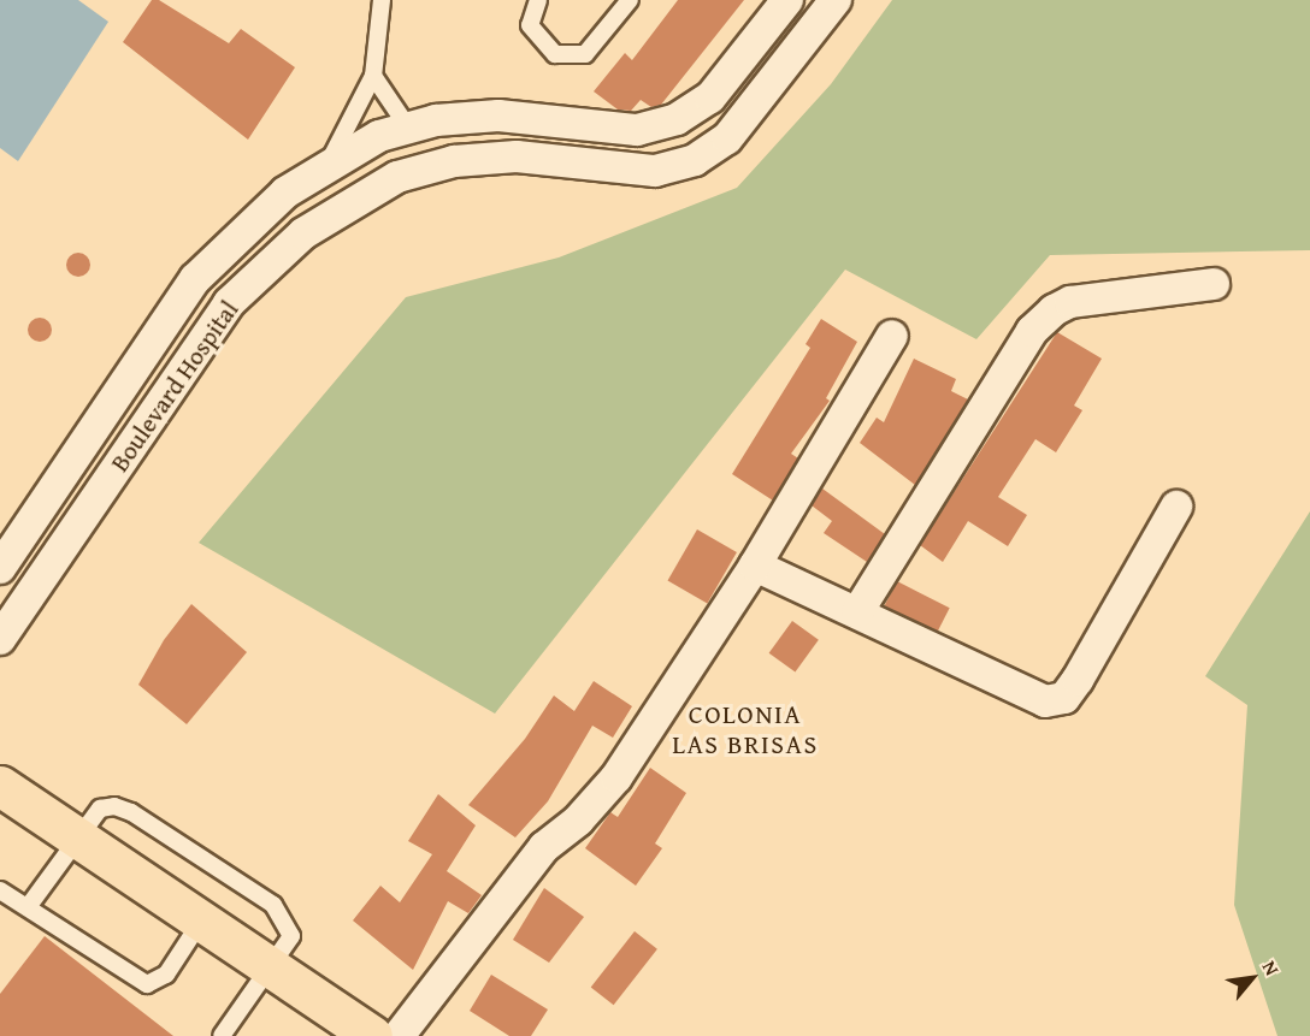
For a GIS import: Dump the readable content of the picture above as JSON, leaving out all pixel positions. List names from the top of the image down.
{
  "streets": {
    "street": ["Boulevard Hospital"]
  },
  "districts": ["COLONIA LAS BRISAS"],
  "north": "top right"
}
